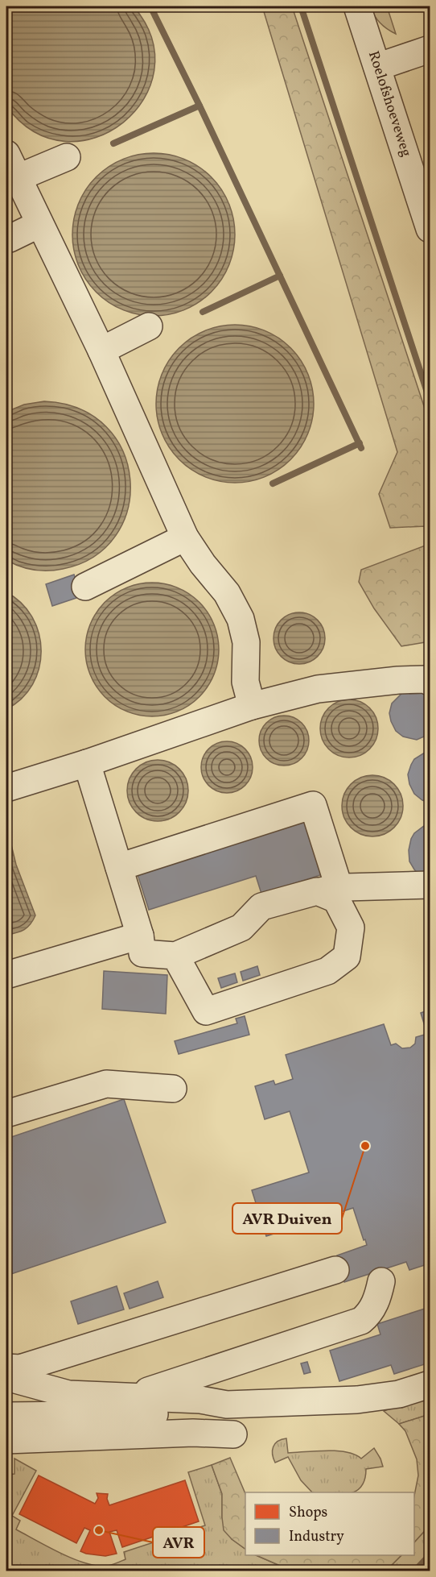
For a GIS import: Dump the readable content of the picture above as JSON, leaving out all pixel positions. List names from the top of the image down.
{
  "streets": {
    "street": ["Roelofshoeveweg"]
  },
  "places": ["AVR Duiven", "AVR"],
  "legend": ["Shops", "Industry"]
}
